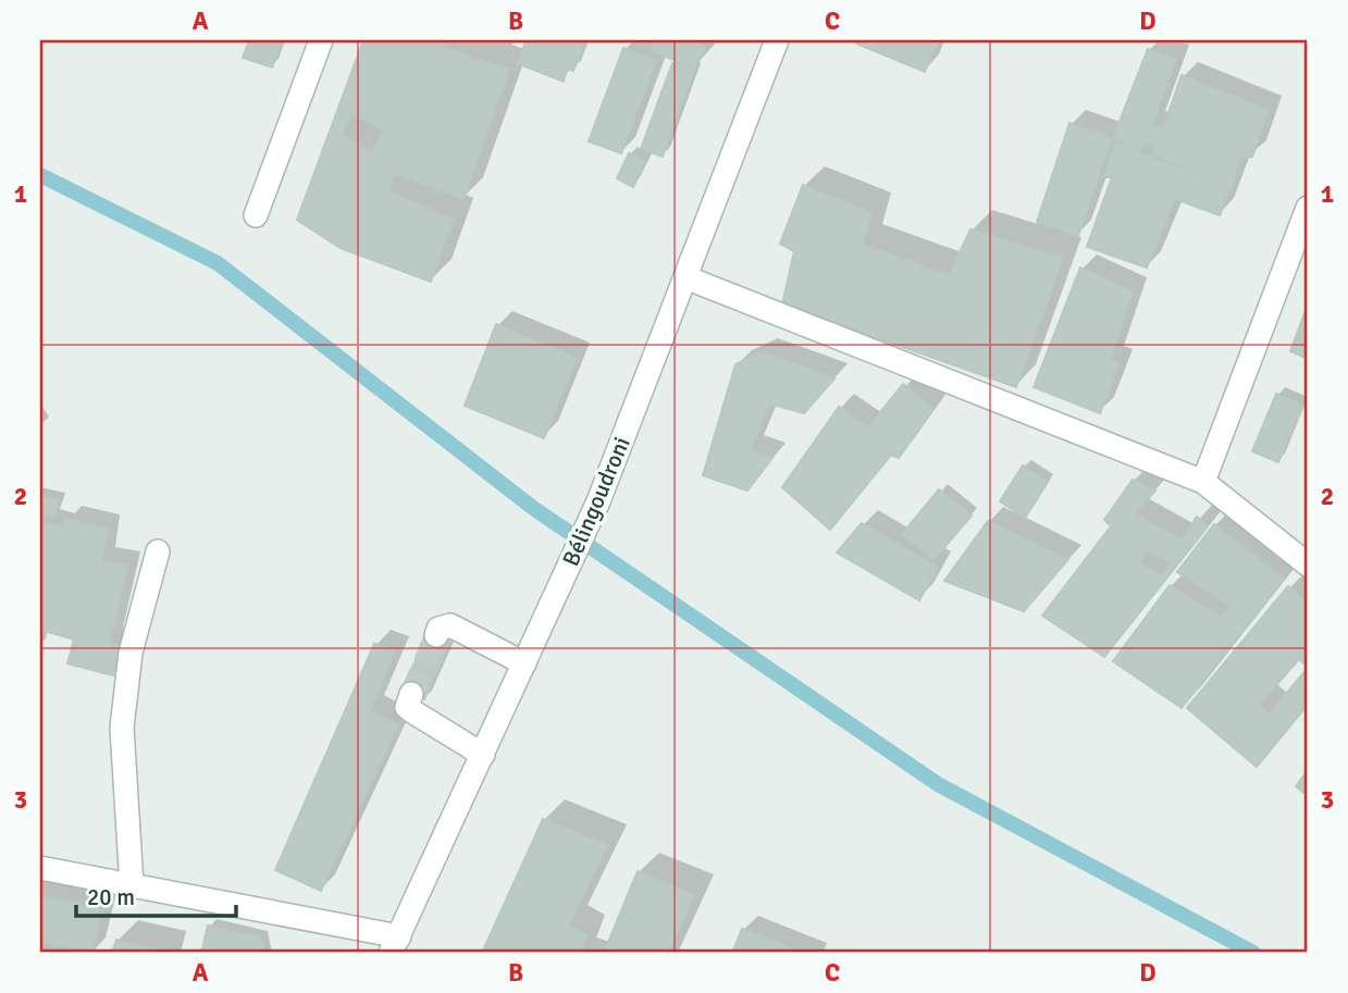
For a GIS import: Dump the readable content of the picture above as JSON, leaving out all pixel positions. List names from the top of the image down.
{
  "streets": {
    "street": ["Bélingoudroni"]
  },
  "scale_bar": "20 m",
  "grid": {
    "columns": [
      "A",
      "B",
      "C",
      "D"
    ],
    "rows": ["1", "2", "3"]
  }
}
